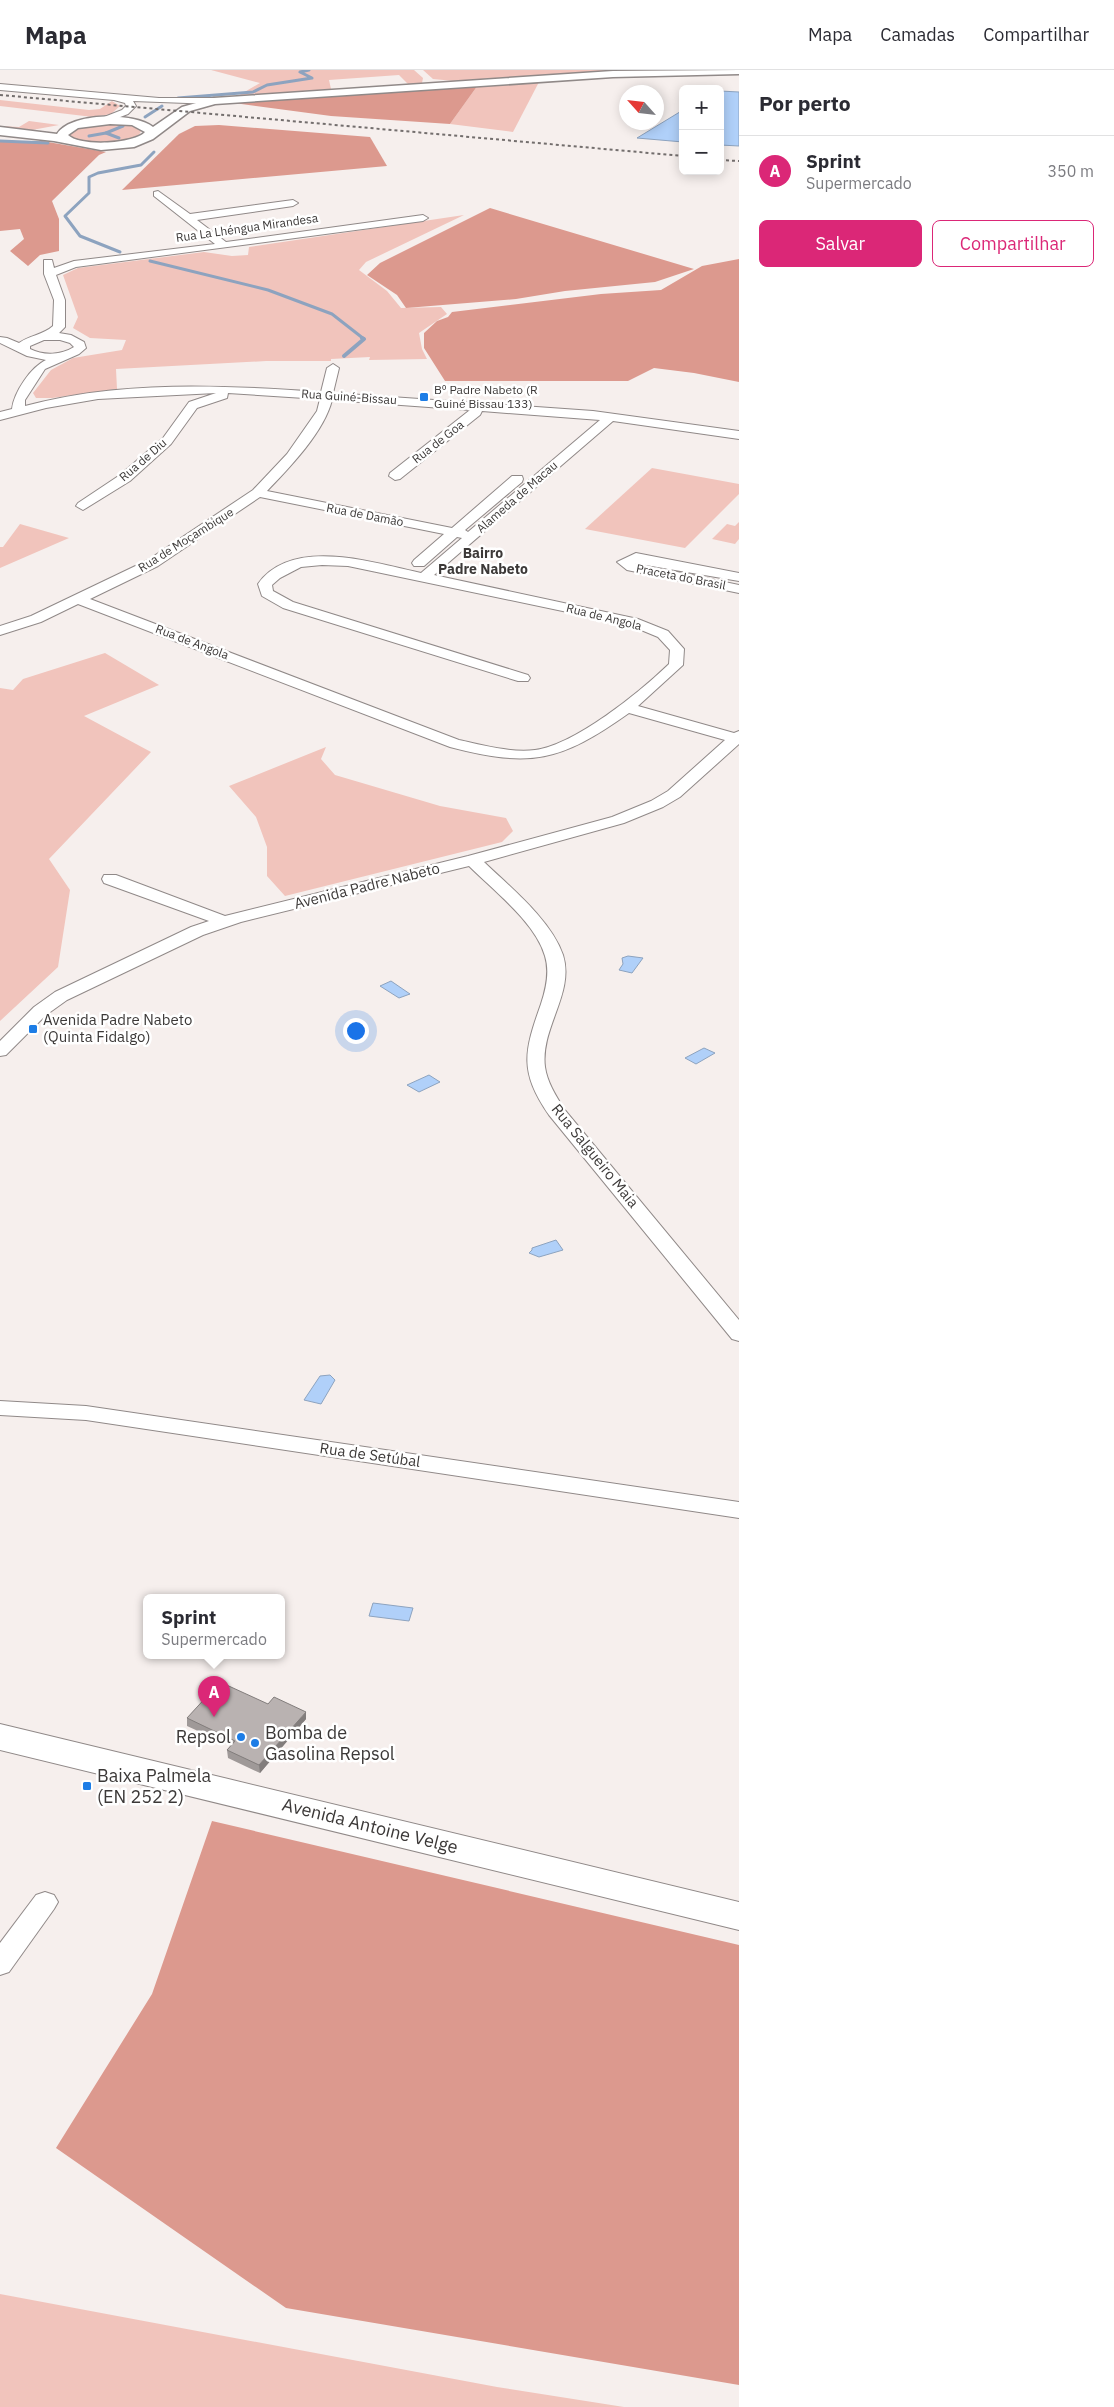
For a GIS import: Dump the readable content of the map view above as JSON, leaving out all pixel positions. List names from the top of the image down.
{
  "streets": {
    "main road": ["Avenida Antoine Velge"],
    "street": [
      "Rua La Lhéngua Mirandesa",
      "Rua Guiné-Bissau",
      "Rua de Goa",
      "Rua de Diu",
      "Alameda de Macau",
      "Rua de Damão",
      "Rua de Moçambique",
      "Praceta do Brasil",
      "Rua de Angola",
      "Avenida Padre Nabeto",
      "Rua Salgueiro Maia",
      "Rua de Setúbal"
    ]
  },
  "crossings": [
    ["Rua Guiné-Bissau", "Rua de Goa"],
    ["Rua Guiné-Bissau", "Alameda de Macau"],
    ["Rua Guiné-Bissau", "Rua de Moçambique"],
    ["Alameda de Macau", "Rua de Damão"],
    ["Alameda de Macau", "Rua de Angola"],
    ["Rua de Damão", "Rua de Moçambique"],
    ["Rua de Moçambique", "Rua de Angola"],
    ["Avenida Padre Nabeto", "Rua Salgueiro Maia"]
  ],
  "districts": ["Bairro Padre Nabeto"],
  "places": {
    "transit": ["Bº Padre Nabeto (R Guiné Bissau 133)", "Avenida Padre Nabeto (Quinta Fidalgo)", "Baixa Palmela (EN 252 2)"],
    "other": ["Repsol", "Bomba de Gasolina Repsol"]
  },
  "north": "top left",
  "page": {
    "header": "Mapa",
    "nav": ["Mapa", "Camadas", "Compartilhar"],
    "heading": "Por perto",
    "map_buttons": ["+", "−"],
    "list": [
      {
        "mark": "A",
        "name": "Sprint",
        "note": "Supermercado",
        "value": "350 m"
      }
    ],
    "buttons": ["Salvar", "Compartilhar"],
    "popup": ["Sprint", "Supermercado"],
    "pins": "A"
  }
}
